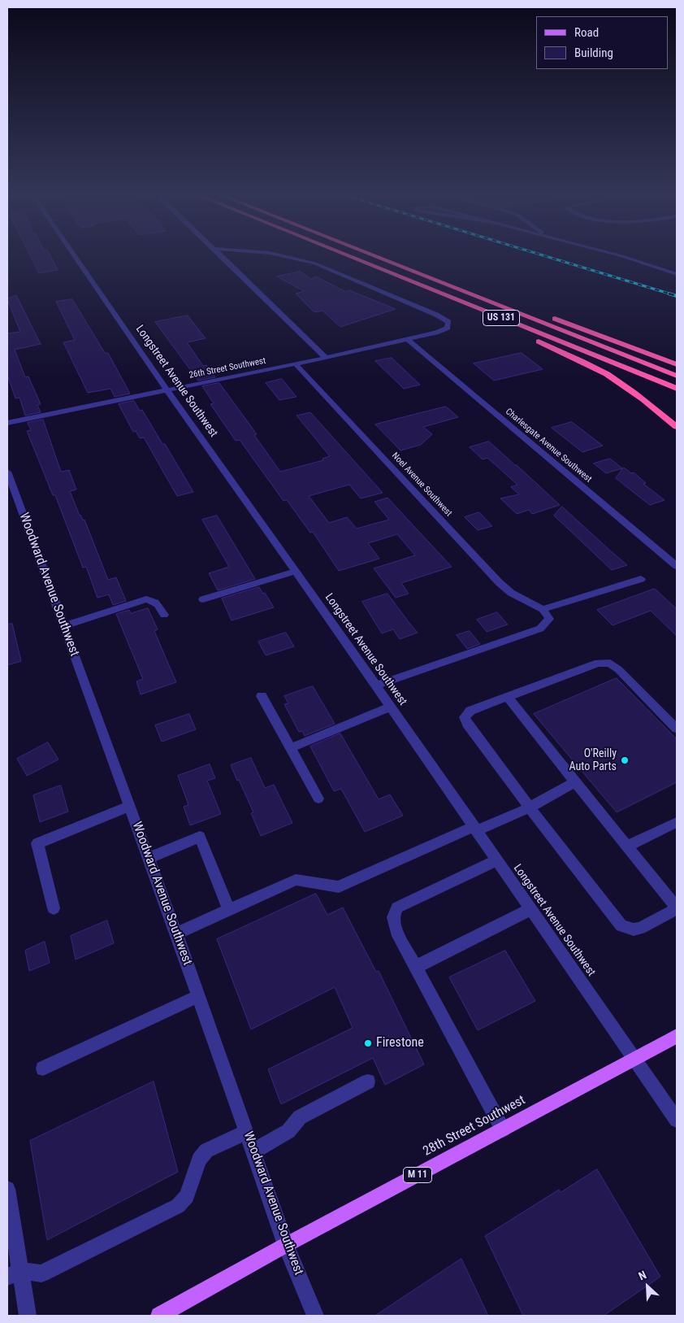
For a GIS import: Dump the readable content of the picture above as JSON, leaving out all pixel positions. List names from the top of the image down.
{
  "streets": {
    "highway": ["US 131"],
    "main road": ["28th Street Southwest", "M 11"],
    "street": [
      "26th Street Southwest",
      "Longstreet Avenue Southwest",
      "Charlesgate Avenue Southwest",
      "Noel Avenue Southwest",
      "Woodward Avenue Southwest"
    ]
  },
  "crossings": [
    ["26th Street Southwest", "Longstreet Avenue Southwest"],
    ["26th Street Southwest", "Charlesgate Avenue Southwest"],
    ["26th Street Southwest", "Noel Avenue Southwest"],
    ["Longstreet Avenue Southwest", "28th Street Southwest"],
    ["Woodward Avenue Southwest", "28th Street Southwest"]
  ],
  "places": ["O'Reilly Auto Parts", "Firestone"],
  "legend": ["Road", "Building"],
  "north": "top left"
}
